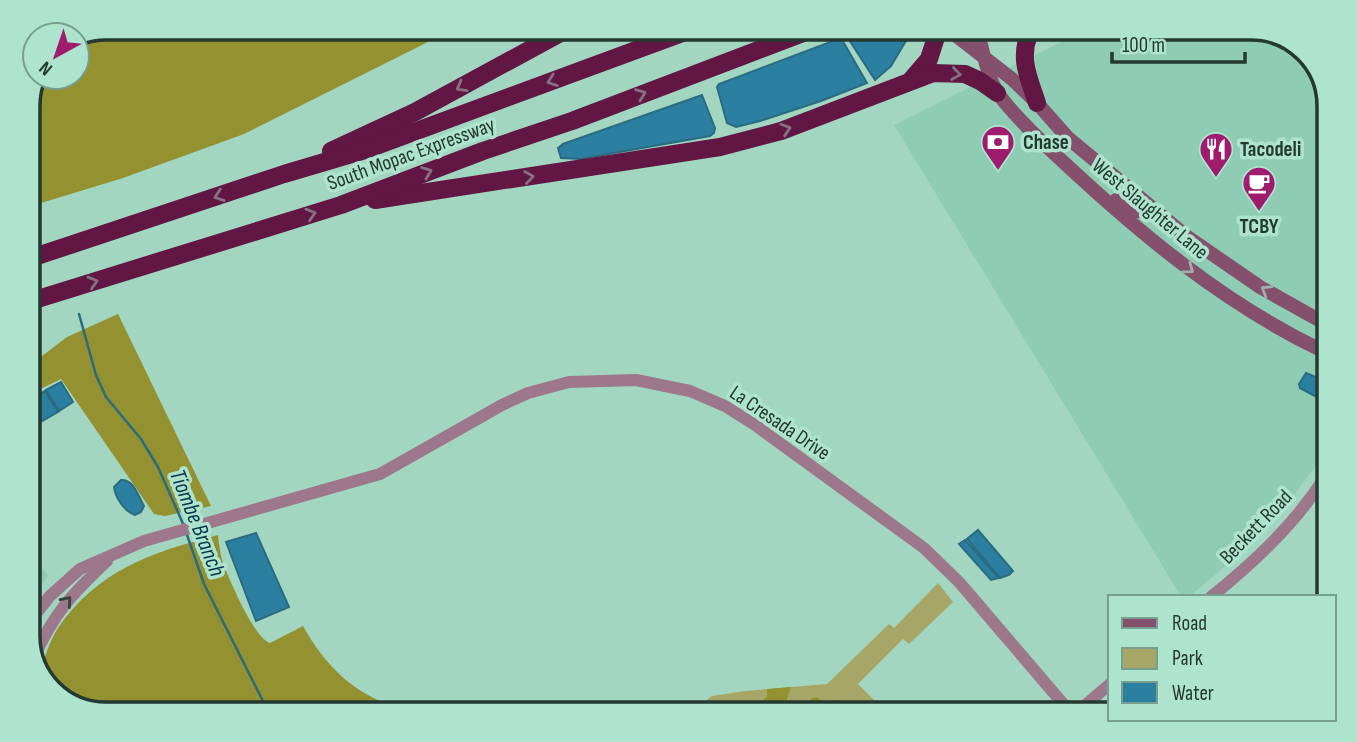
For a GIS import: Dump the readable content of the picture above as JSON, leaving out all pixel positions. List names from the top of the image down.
{
  "streets": {
    "highway": ["South Mopac Expressway"],
    "main road": ["West Slaughter Lane"],
    "street": ["La Cresada Drive", "Beckett Road"]
  },
  "water": ["Tiombe Branch"],
  "places": {
    "bank": ["Chase"],
    "restaurant": ["Tacodeli"],
    "cafe": ["TCBY"]
  },
  "legend": ["Road", "Park", "Water"],
  "scale_bar": "100 m",
  "north": "bottom left"
}
